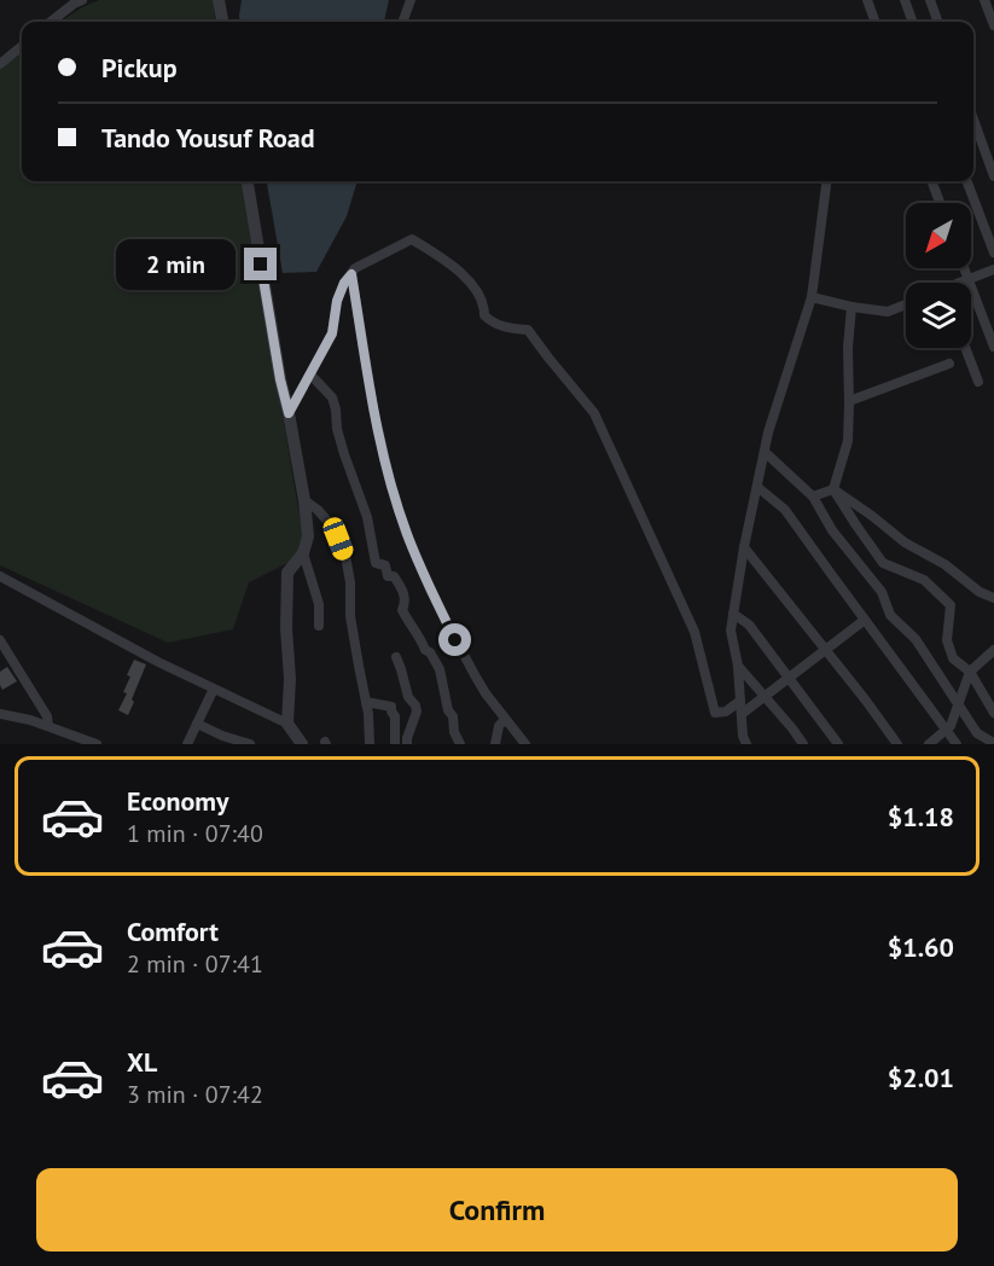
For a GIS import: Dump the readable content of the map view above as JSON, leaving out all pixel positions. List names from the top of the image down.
{
  "north": "bottom left",
  "page": {
    "banner": ["Pickup", "Tando Yousuf Road"],
    "bubble": "2 min",
    "list": [
      {
        "name": "Economy",
        "note": "1 min · 07:40",
        "value": "$1.18"
      },
      {
        "name": "Comfort",
        "note": "2 min · 07:41",
        "value": "$1.60"
      },
      {
        "name": "XL",
        "note": "3 min · 07:42",
        "value": "$2.01"
      }
    ],
    "buttons": "Confirm"
  }
}
